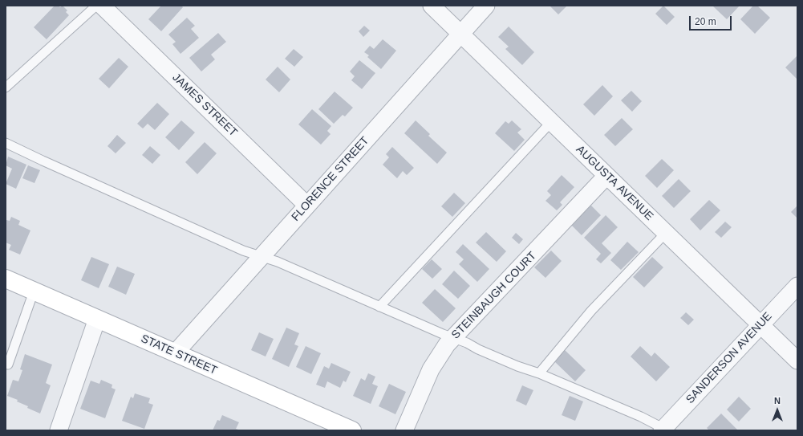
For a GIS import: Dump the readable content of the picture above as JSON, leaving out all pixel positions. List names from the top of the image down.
{
  "streets": {
    "main road": ["STATE STREET"],
    "street": [
      "JAMES STREET",
      "FLORENCE STREET",
      "AUGUSTA AVENUE",
      "STEINBAUGH COURT",
      "SANDERSON AVENUE"
    ]
  },
  "crossings": [
    ["JAMES STREET", "FLORENCE STREET"],
    ["FLORENCE STREET", "AUGUSTA AVENUE"],
    ["FLORENCE STREET", "STATE STREET"],
    ["AUGUSTA AVENUE", "STEINBAUGH COURT"],
    ["AUGUSTA AVENUE", "SANDERSON AVENUE"]
  ],
  "scale_bar": "20 m",
  "north": "top"
}
